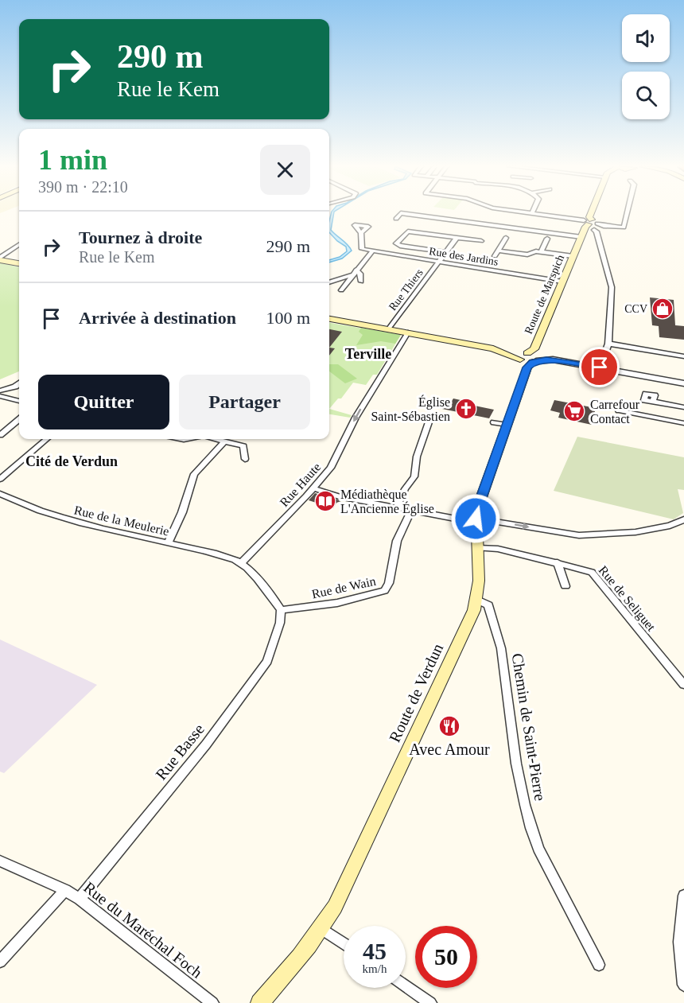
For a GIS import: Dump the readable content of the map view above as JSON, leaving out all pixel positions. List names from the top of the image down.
{
  "streets": {
    "main road": ["Route de Marspich", "Route de Verdun"],
    "street": [
      "Rue des Jardins",
      "Rue Thiers",
      "Rue Haute",
      "Rue de la Meulerie",
      "Rue de Wain",
      "Rue de Seliguet",
      "Chemin de Saint-Pierre",
      "Rue Basse",
      "Rue du Maréchal Foch"
    ]
  },
  "crossings": [
    ["Rue des Jardins", "Rue Thiers"],
    ["Rue des Jardins", "Route de Marspich"],
    ["Route de Marspich", "Route de Verdun"],
    ["Rue Haute", "Rue de la Meulerie"],
    ["Rue de Wain", "Rue Basse"],
    ["Rue de Seliguet", "Route de Verdun"],
    ["Route de Verdun", "Chemin de Saint-Pierre"],
    ["Rue Basse", "Rue du Maréchal Foch"]
  ],
  "one_way": ["Rue Haute"],
  "districts": ["Terville", "Cité de Verdun"],
  "places": {
    "shop": ["CCV"],
    "church": ["Église Saint-Sébastien"],
    "supermarket": ["Carrefour Contact"],
    "library": ["Médiathèque L'Ancienne Église"],
    "restaurant": ["Avec Amour"]
  },
  "page": {
    "turn": ["290 m", "Rue le Kem"],
    "heading": ["1 min", "390 m · 22:10"],
    "list": [
      {
        "name": "Tournez à droite",
        "note": "Rue le Kem",
        "value": "290 m"
      },
      {
        "name": "Arrivée à destination",
        "value": "100 m"
      }
    ],
    "buttons": ["Quitter", "Partager"],
    "speed": "45 km/h",
    "limit": "50"
  }
}
